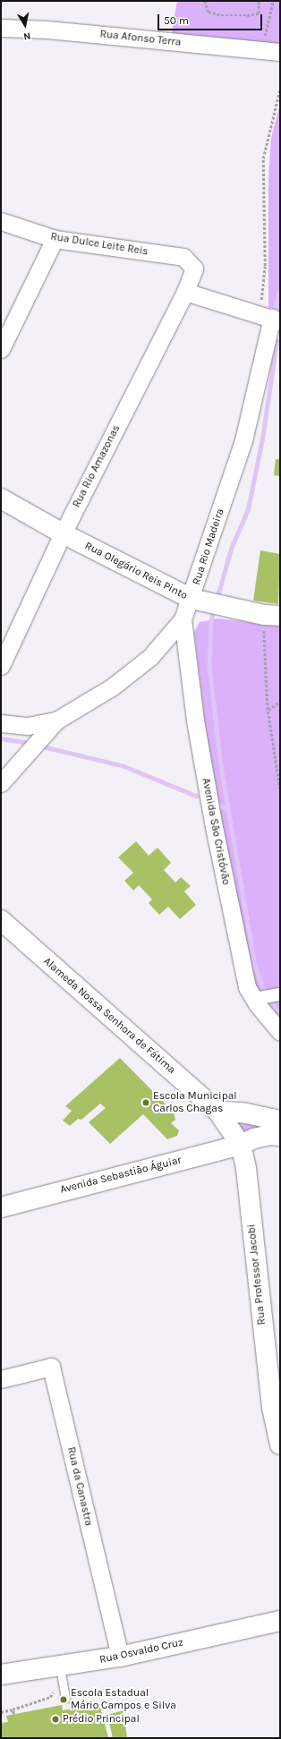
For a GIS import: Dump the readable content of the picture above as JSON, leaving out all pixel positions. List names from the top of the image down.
{
  "streets": {
    "street": [
      "Rua Afonso Terra",
      "Rua Dulce Leite Reis",
      "Rua Rio Amazonas",
      "Rua Rio Madeira",
      "Rua Olegário Reis Pinto",
      "Avenida São Cristóvão",
      "Alameda Nossa Senhora de Fátima",
      "Avenida Sebastião Águiar",
      "Rua Professor Jacobi",
      "Rua da Canastra",
      "Rua Osvaldo Cruz"
    ]
  },
  "crossings": [
    ["Rua Dulce Leite Reis", "Rua Rio Amazonas"],
    ["Rua Rio Amazonas", "Rua Olegário Reis Pinto"],
    ["Rua Rio Madeira", "Rua Olegário Reis Pinto"],
    ["Rua Rio Madeira", "Avenida São Cristóvão"],
    ["Alameda Nossa Senhora de Fátima", "Rua Professor Jacobi"],
    ["Avenida Sebastião Águiar", "Rua Professor Jacobi"],
    ["Rua da Canastra", "Rua Osvaldo Cruz"]
  ],
  "places": ["Escola Municipal Carlos Chagas", "Escola Estadual Mário Campos e Silva", "Prédio Principal"],
  "scale_bar": "50 m",
  "north": "bottom"
}
